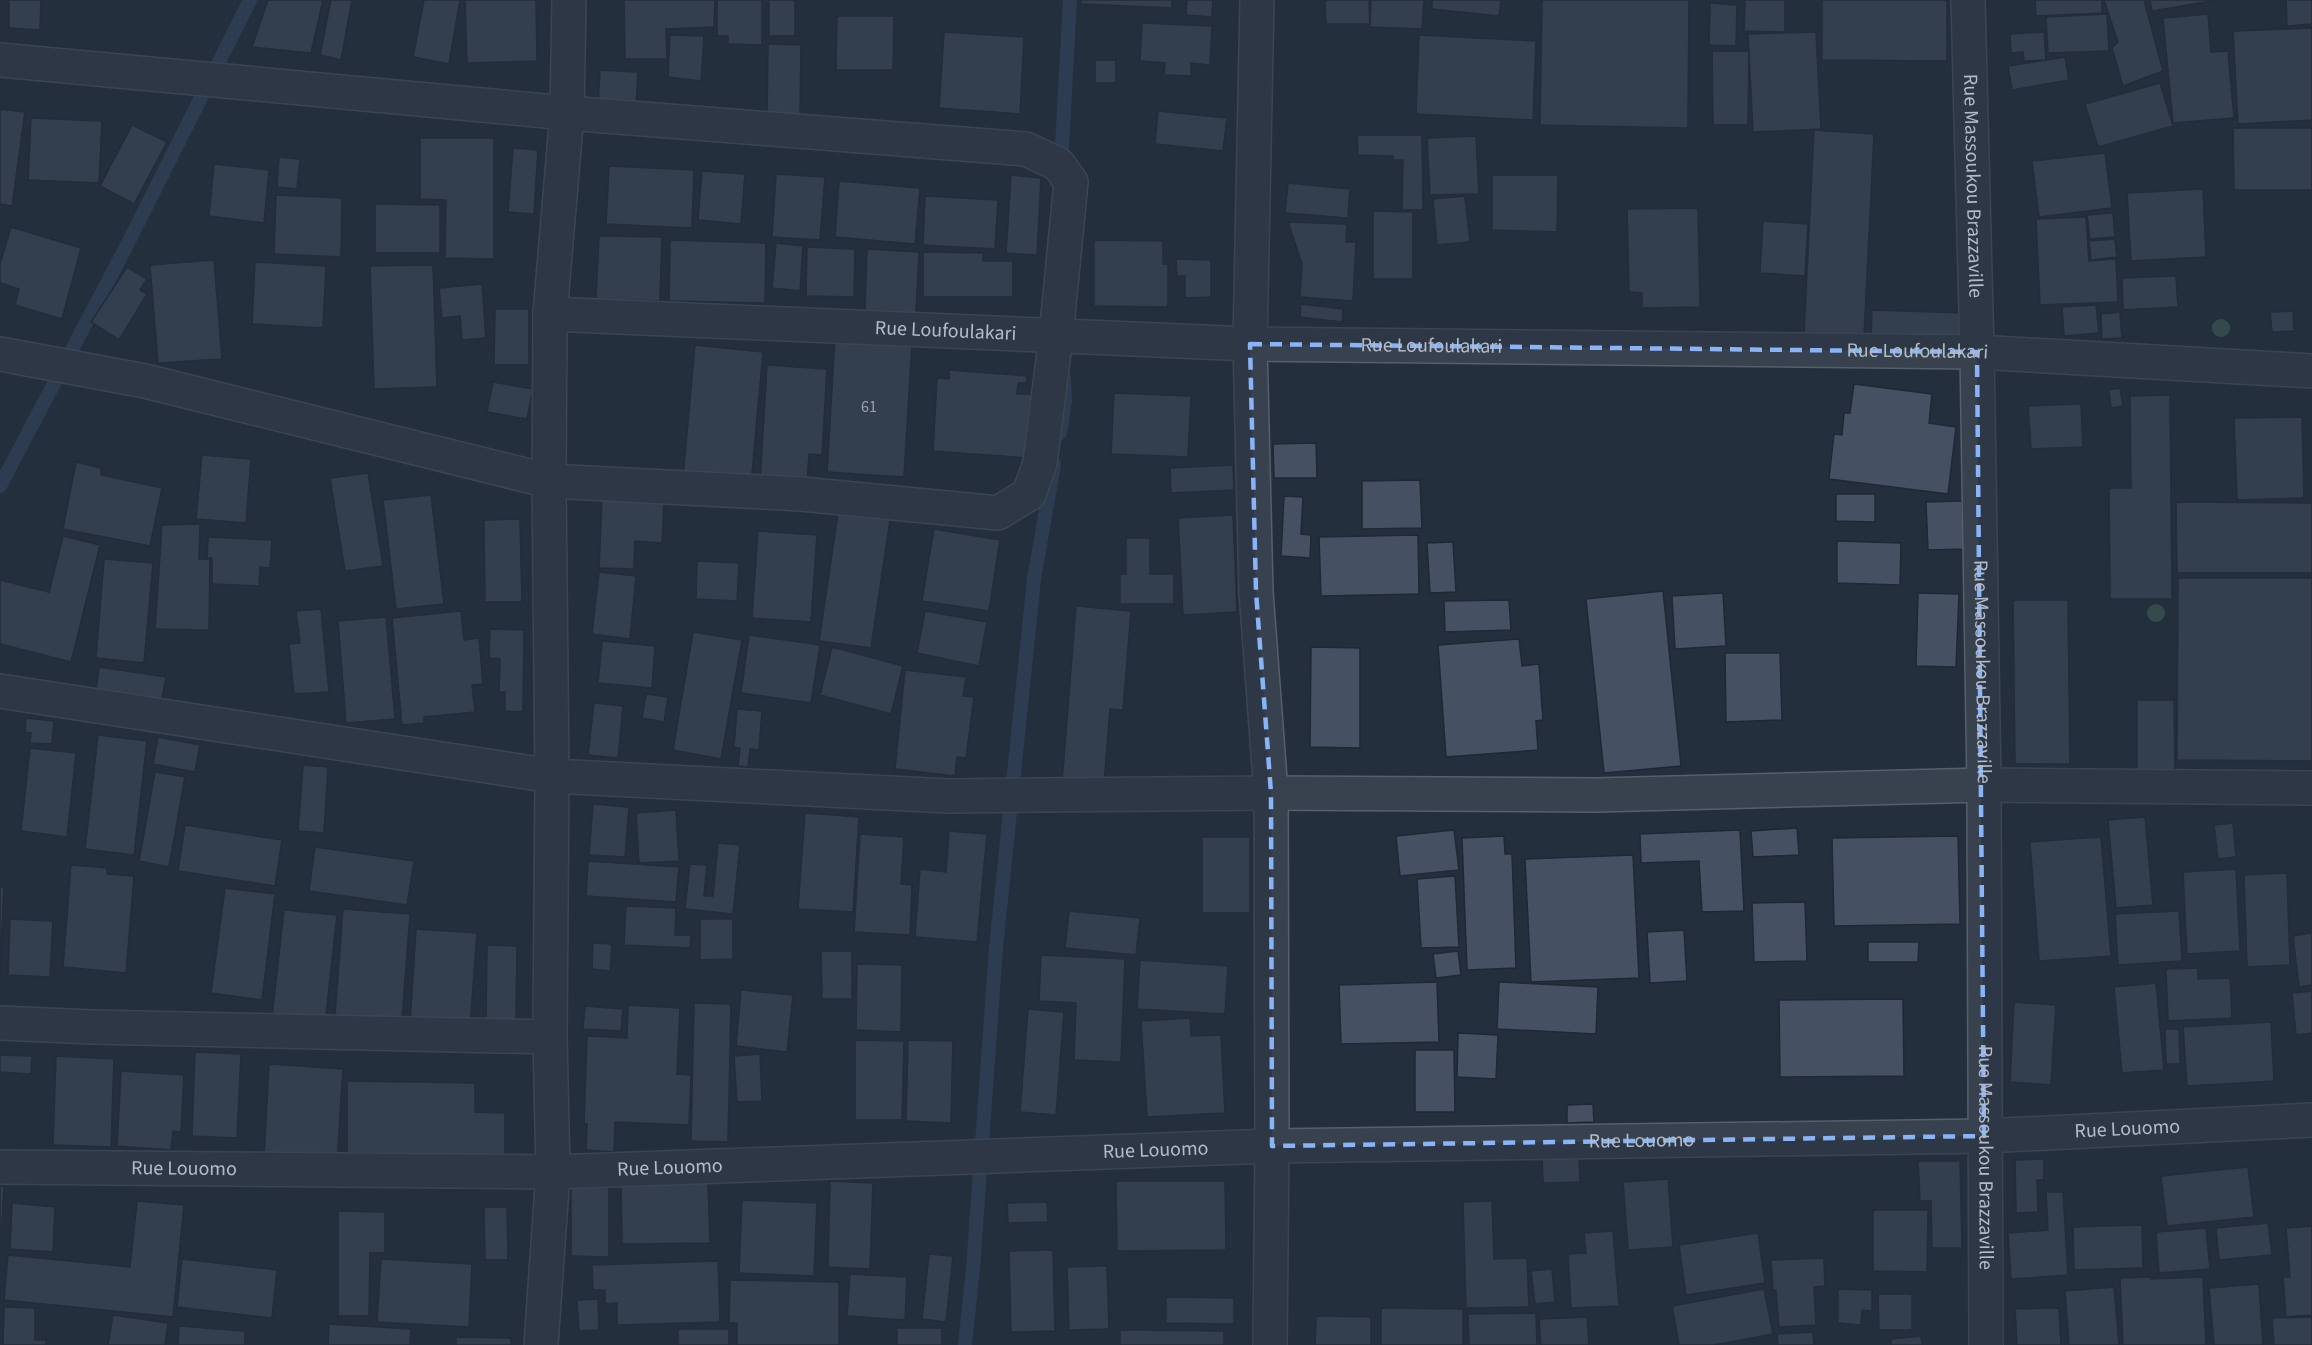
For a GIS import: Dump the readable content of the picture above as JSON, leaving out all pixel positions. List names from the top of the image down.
{
  "streets": {
    "street": ["Rue Massoukou Brazzaville", "Rue Loufoulakari", "Rue Louomo"]
  },
  "crossings": [
    ["Rue Massoukou Brazzaville", "Rue Loufoulakari"],
    ["Rue Massoukou Brazzaville", "Rue Louomo"]
  ],
  "house_numbers": ["61"]
}
